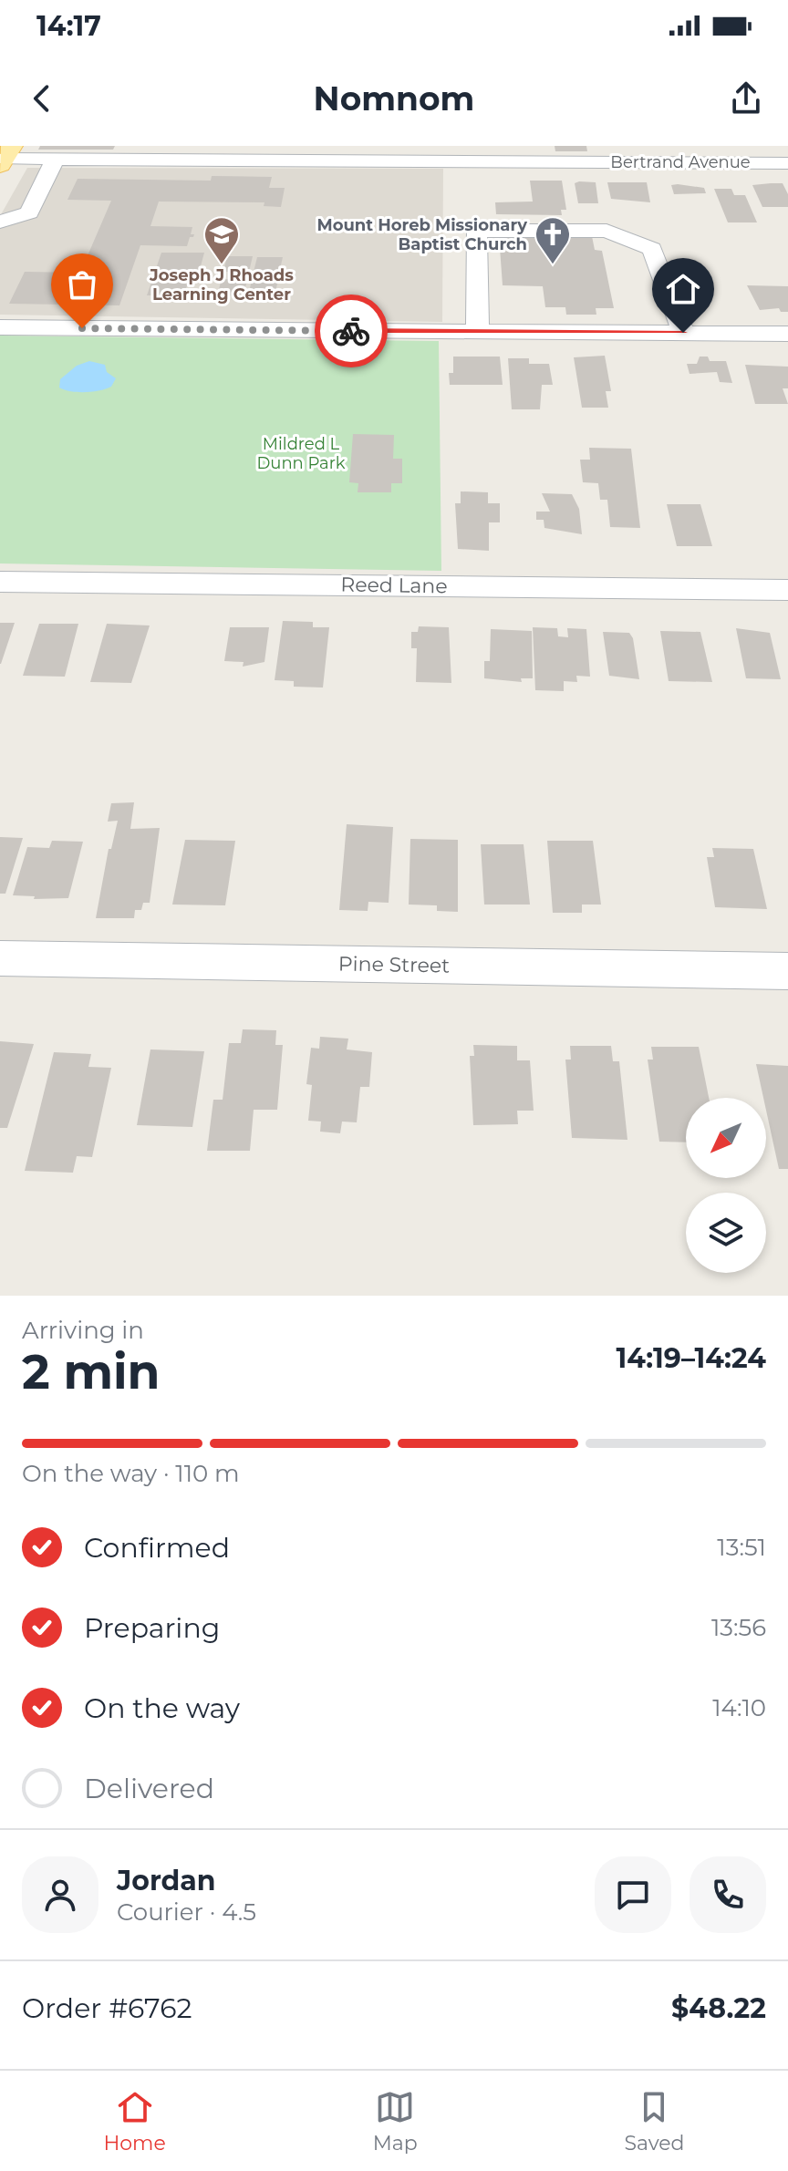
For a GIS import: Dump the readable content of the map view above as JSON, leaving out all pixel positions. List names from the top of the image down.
{
  "streets": {
    "street": ["Bertrand Avenue", "Reed Lane", "Pine Street"]
  },
  "parks": ["Mildred L Dunn Park"],
  "places": {
    "school or university": ["Joseph J Rhoads Learning Center"],
    "church": ["Mount Horeb Missionary Baptist Church"]
  },
  "north": "bottom left",
  "page": {
    "status": "14:17",
    "header": "Nomnom",
    "heading": ["2 min", "Arriving in", "14:19–14:24"],
    "panel": [
      "Jordan",
      "Courier · 4.5",
      "Order #6762",
      "$48.22"
    ],
    "bar": "On the way · 110 m",
    "list": [
      ["Confirmed", "13:51"],
      ["Preparing", "13:56"],
      ["On the way", "14:10"],
      "Delivered"
    ],
    "tabs": ["Home", "Map", "Saved"]
  }
}
